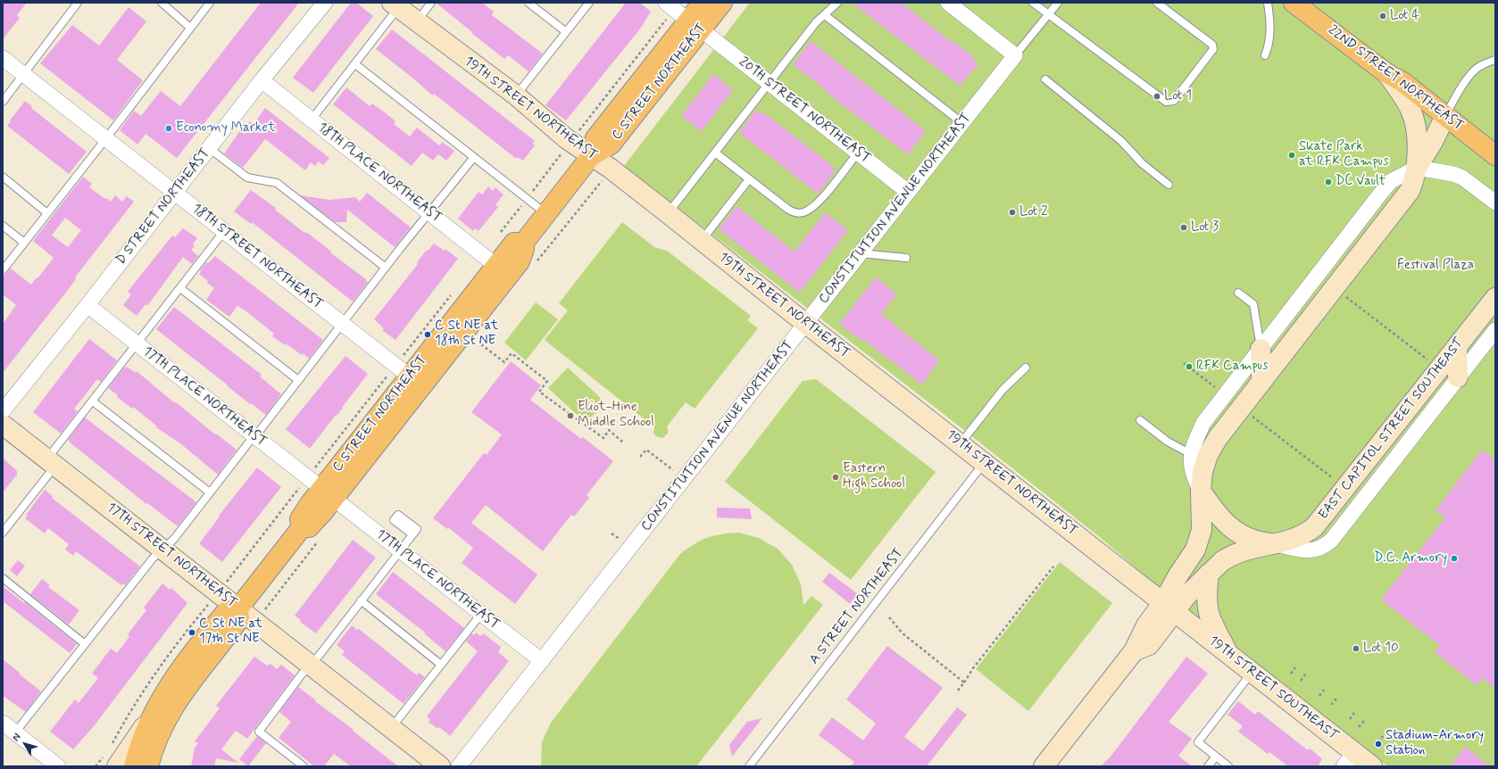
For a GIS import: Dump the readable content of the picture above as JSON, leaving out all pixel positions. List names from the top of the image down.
{
  "streets": {
    "main road": [
      "22ND STREET NORTHEAST",
      "C STREET NORTHEAST",
      "19TH STREET NORTHEAST",
      "EAST CAPITOL STREET SOUTHEAST",
      "17TH STREET NORTHEAST",
      "19TH STREET SOUTHEAST"
    ],
    "street": [
      "20TH STREET NORTHEAST",
      "18TH PLACE NORTHEAST",
      "D STREET NORTHEAST",
      "CONSTITUTION AVENUE NORTHEAST",
      "18TH STREET NORTHEAST",
      "17TH PLACE NORTHEAST"
    ],
    "lane": ["A STREET NORTHEAST"]
  },
  "crossings": [
    ["C STREET NORTHEAST", "19TH STREET NORTHEAST"],
    ["C STREET NORTHEAST", "20TH STREET NORTHEAST"],
    ["C STREET NORTHEAST", "18TH PLACE NORTHEAST"],
    ["C STREET NORTHEAST", "18TH STREET NORTHEAST"],
    ["C STREET NORTHEAST", "17TH PLACE NORTHEAST"],
    ["C STREET NORTHEAST", "17TH STREET NORTHEAST"],
    ["19TH STREET NORTHEAST", "CONSTITUTION AVENUE NORTHEAST"],
    ["19TH STREET NORTHEAST", "EAST CAPITOL STREET SOUTHEAST"],
    ["19TH STREET NORTHEAST", "A STREET NORTHEAST"],
    ["19TH STREET NORTHEAST", "19TH STREET SOUTHEAST"],
    ["20TH STREET NORTHEAST", "CONSTITUTION AVENUE NORTHEAST"],
    ["18TH PLACE NORTHEAST", "D STREET NORTHEAST"],
    ["D STREET NORTHEAST", "18TH STREET NORTHEAST"],
    ["D STREET NORTHEAST", "17TH PLACE NORTHEAST"],
    ["CONSTITUTION AVENUE NORTHEAST", "17TH PLACE NORTHEAST"],
    ["EAST CAPITOL STREET SOUTHEAST", "19TH STREET SOUTHEAST"]
  ],
  "parks": ["Festival Plaza"],
  "places": [
    "Lot 4",
    "Lot 1",
    "Economy Market",
    "Skate Park at RFK Campus",
    "DC Vault",
    "Lot 2",
    "Lot 3",
    "C St NE at 18th St NE",
    "RFK Campus",
    "Eliot-Hine Middle School",
    "Eastern High School",
    "D.C. Armory",
    "C St NE at 17th St NE",
    "Lot 10",
    "Stadium-Armory Station"
  ],
  "north": "top left"
}
